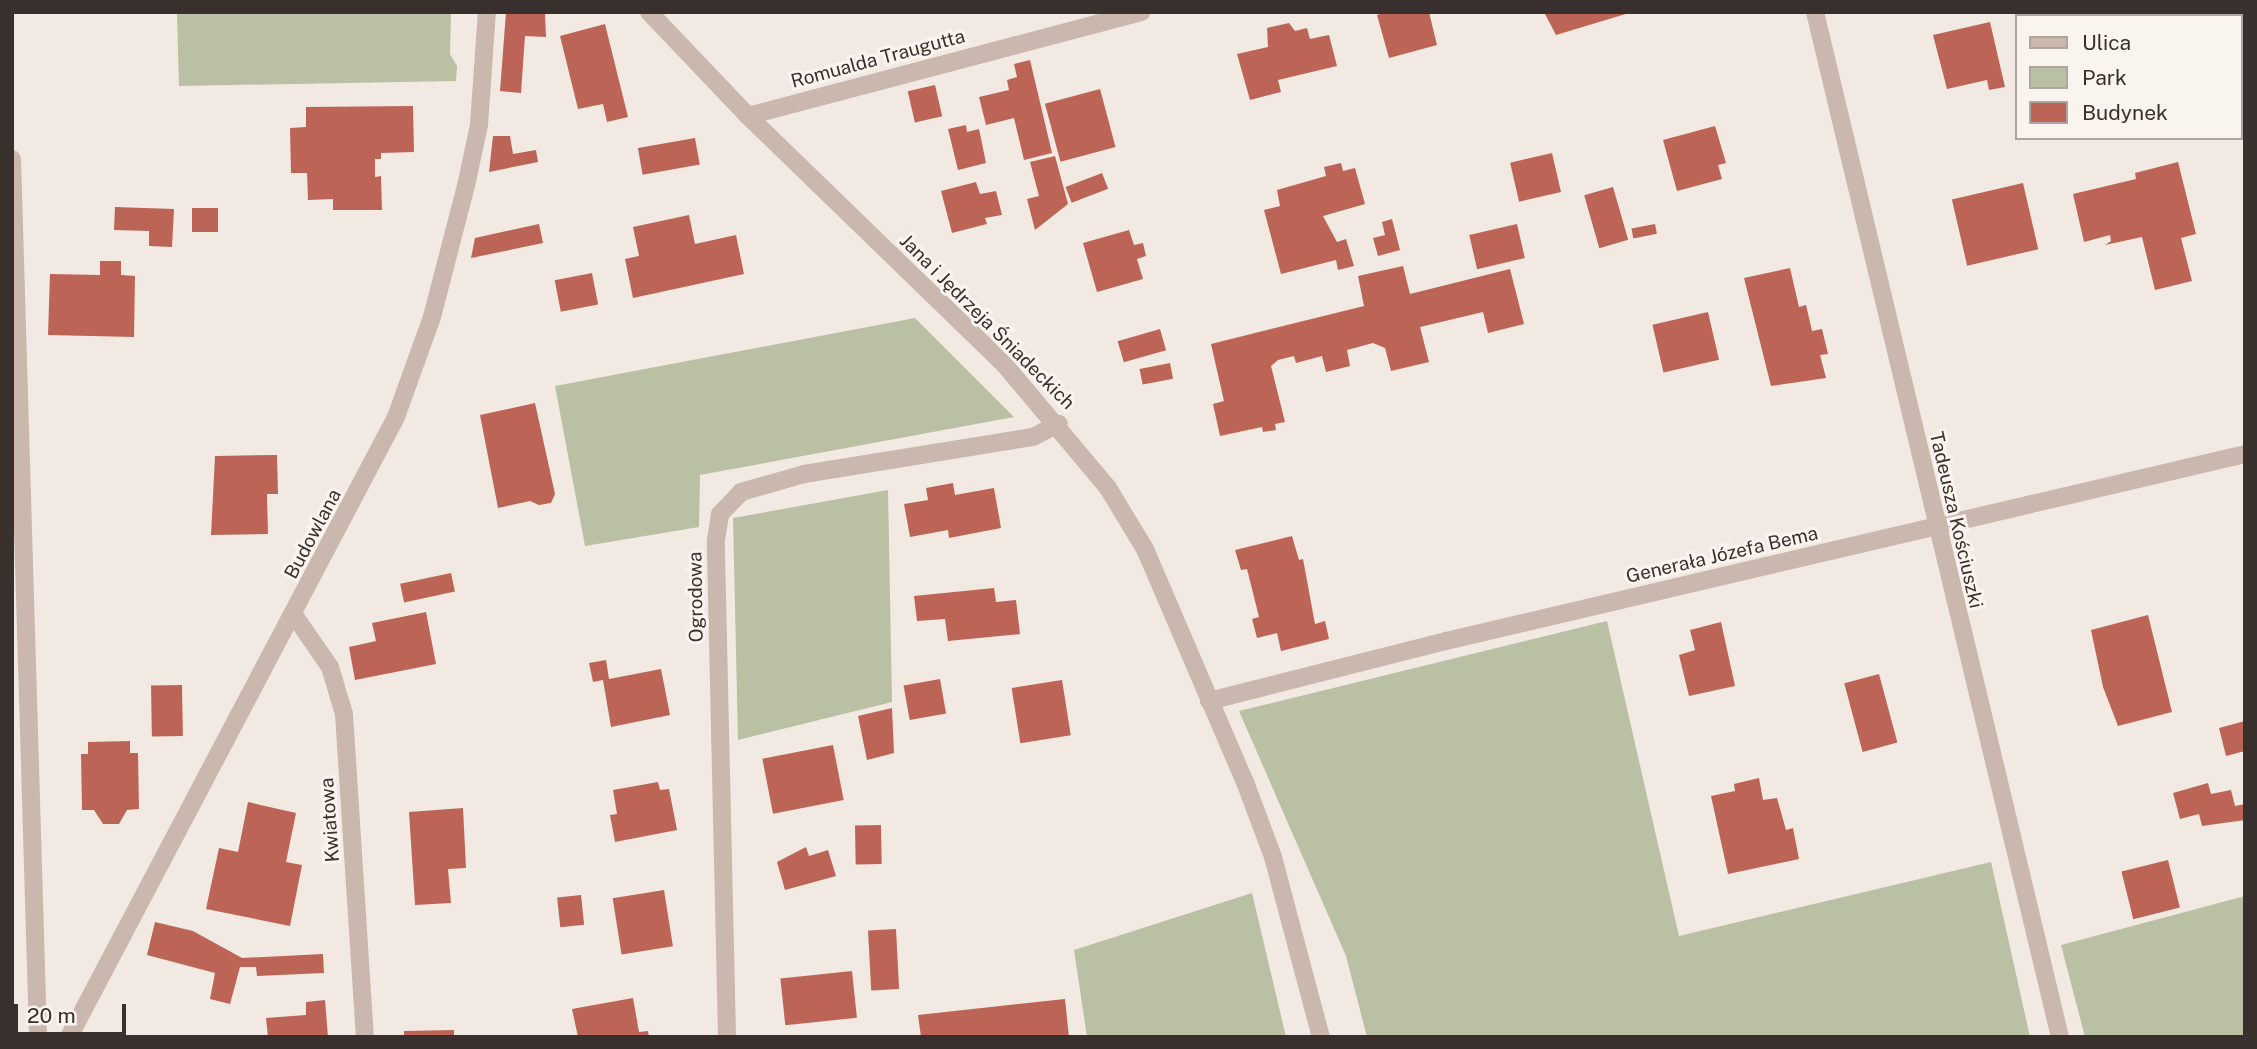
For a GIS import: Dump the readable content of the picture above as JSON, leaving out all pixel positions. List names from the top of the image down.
{
  "streets": {
    "street": [
      "Romualda Traugutta",
      "Jana i Jędrzeja Śniadeckich",
      "Tadeusza Kościuszki",
      "Budowlana",
      "Generała Józefa Bema",
      "Ogrodowa",
      "Kwiatowa"
    ]
  },
  "crossings": [
    ["Romualda Traugutta", "Jana i Jędrzeja Śniadeckich"],
    ["Jana i Jędrzeja Śniadeckich", "Generała Józefa Bema"],
    ["Jana i Jędrzeja Śniadeckich", "Ogrodowa"],
    ["Tadeusza Kościuszki", "Generała Józefa Bema"],
    ["Budowlana", "Kwiatowa"]
  ],
  "legend": ["Ulica", "Park", "Budynek"],
  "scale_bar": "20 m"
}
